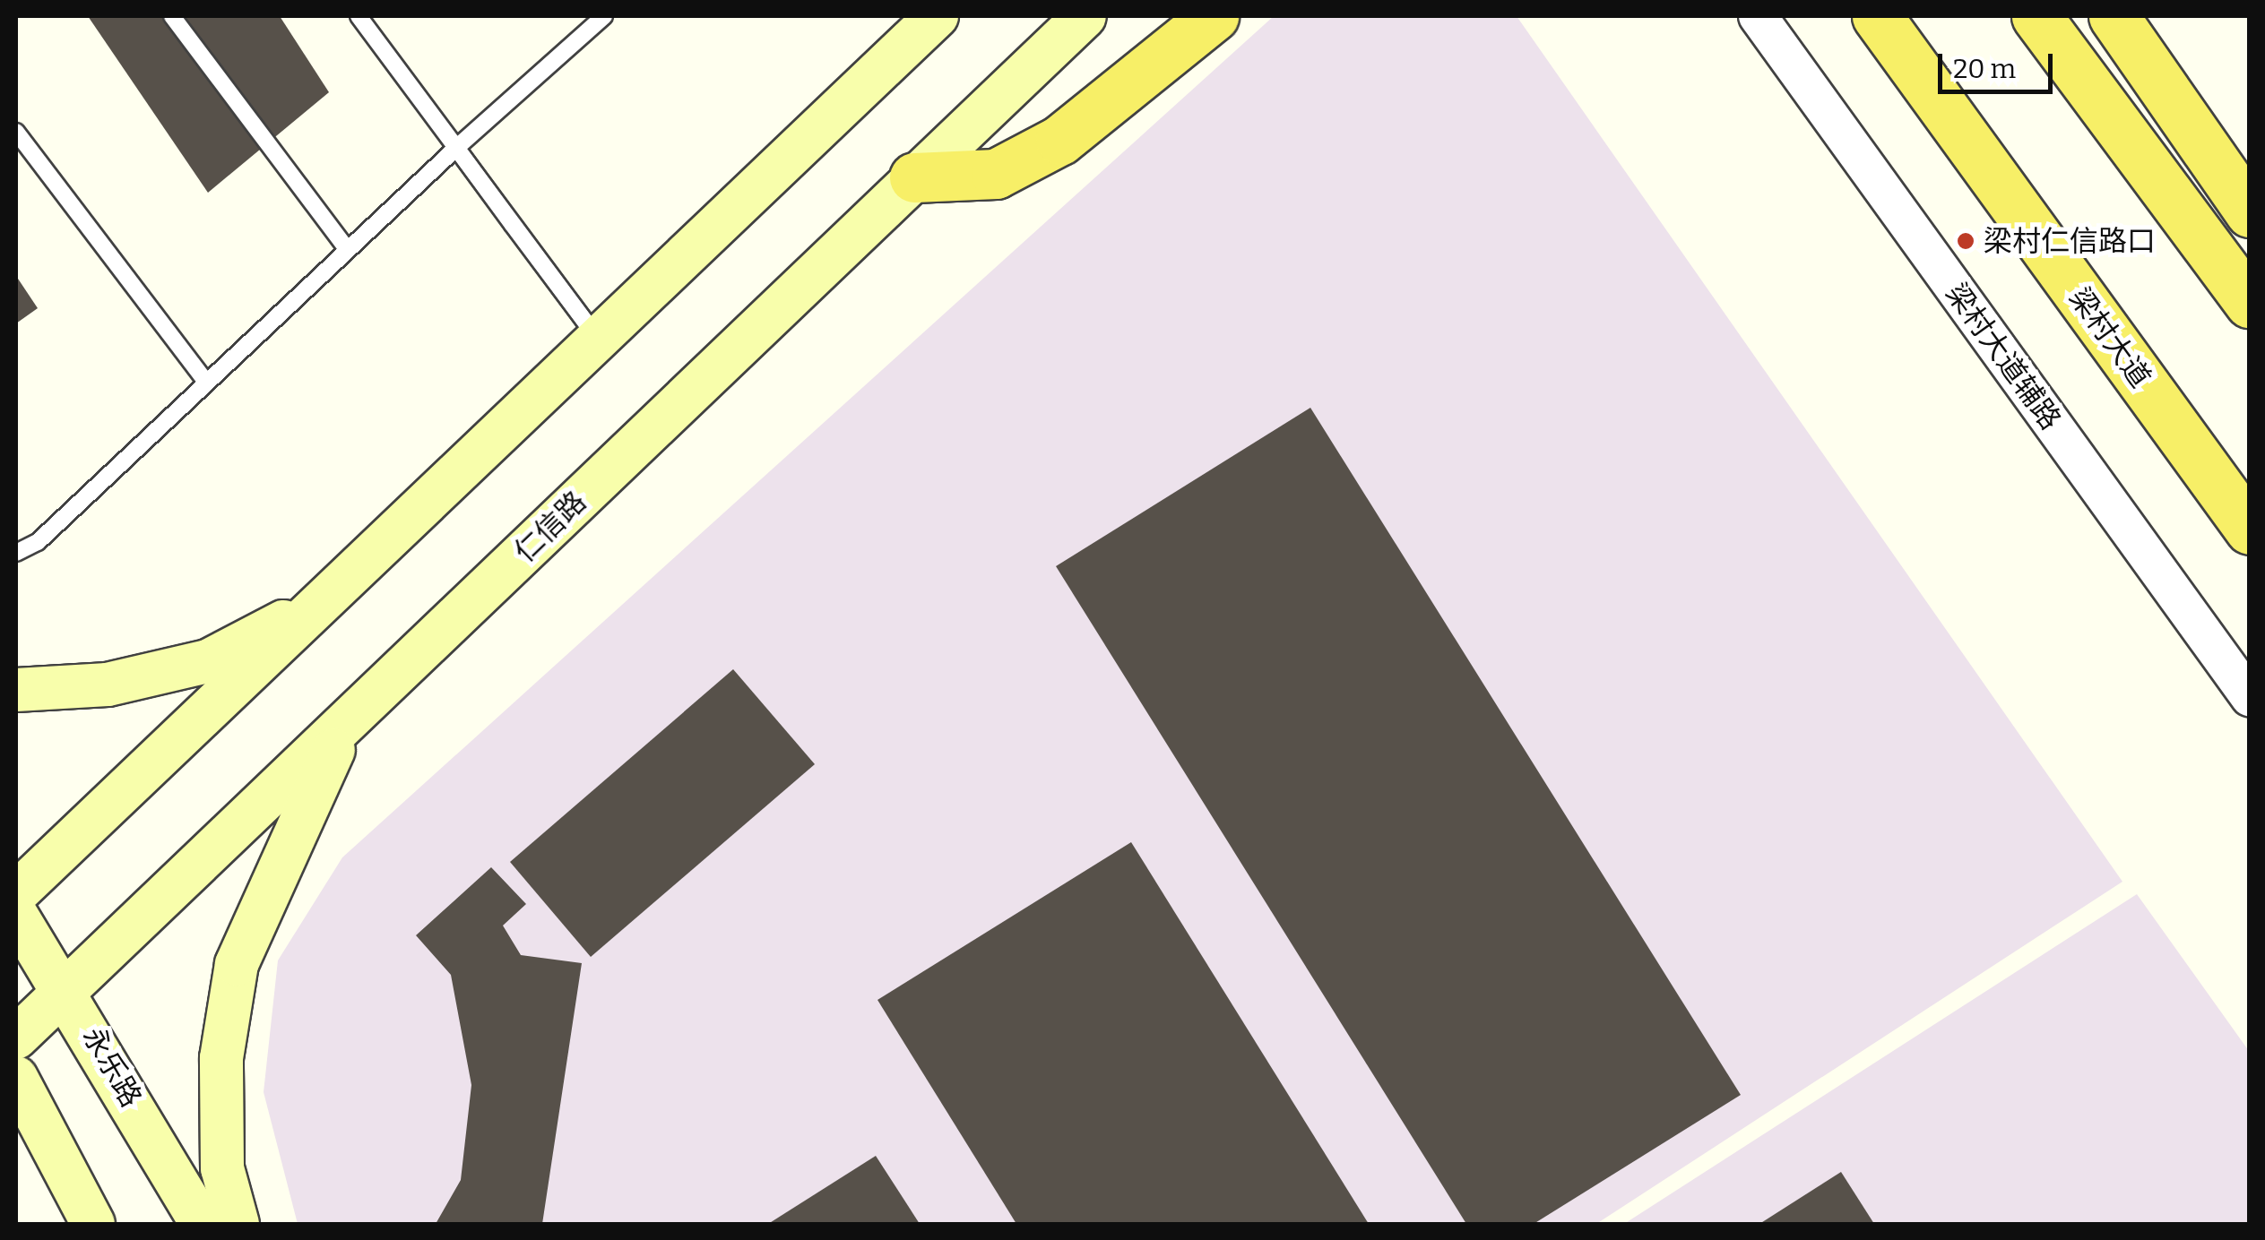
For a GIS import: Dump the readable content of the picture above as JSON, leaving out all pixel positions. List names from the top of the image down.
{
  "streets": {
    "main road": ["梁村大道", "仁信路", "永乐路"],
    "street": ["梁村大道辅路"]
  },
  "crossings": [
    ["仁信路", "永乐路"]
  ],
  "places": ["梁村仁信路口"],
  "scale_bar": "20 m"
}
